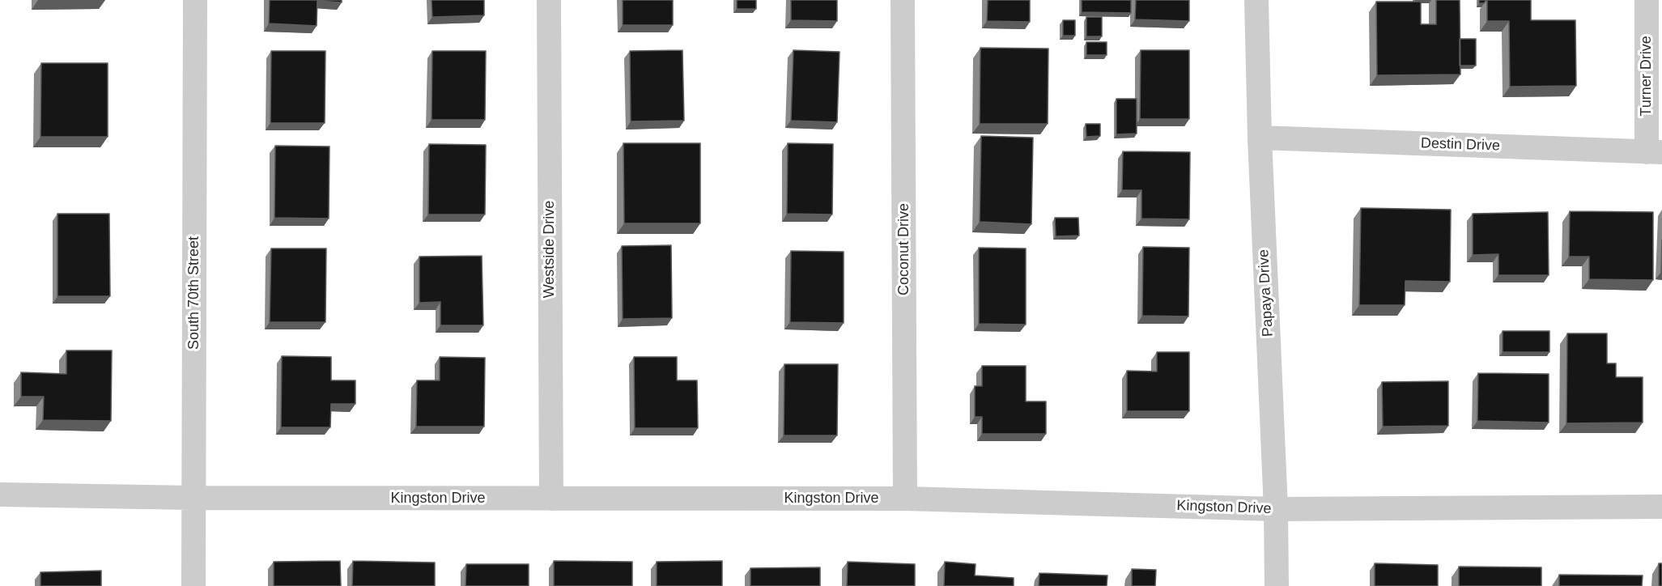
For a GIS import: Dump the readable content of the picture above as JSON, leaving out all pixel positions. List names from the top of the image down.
{
  "streets": {
    "street": [
      "Turner Drive",
      "Destin Drive",
      "Westside Drive",
      "Coconut Drive",
      "South 70th Street",
      "Papaya Drive",
      "Kingston Drive"
    ]
  },
  "crossings": [
    ["Turner Drive", "Destin Drive"],
    ["Destin Drive", "Papaya Drive"],
    ["Westside Drive", "Kingston Drive"],
    ["Coconut Drive", "Kingston Drive"],
    ["South 70th Street", "Kingston Drive"],
    ["Papaya Drive", "Kingston Drive"]
  ]
}
